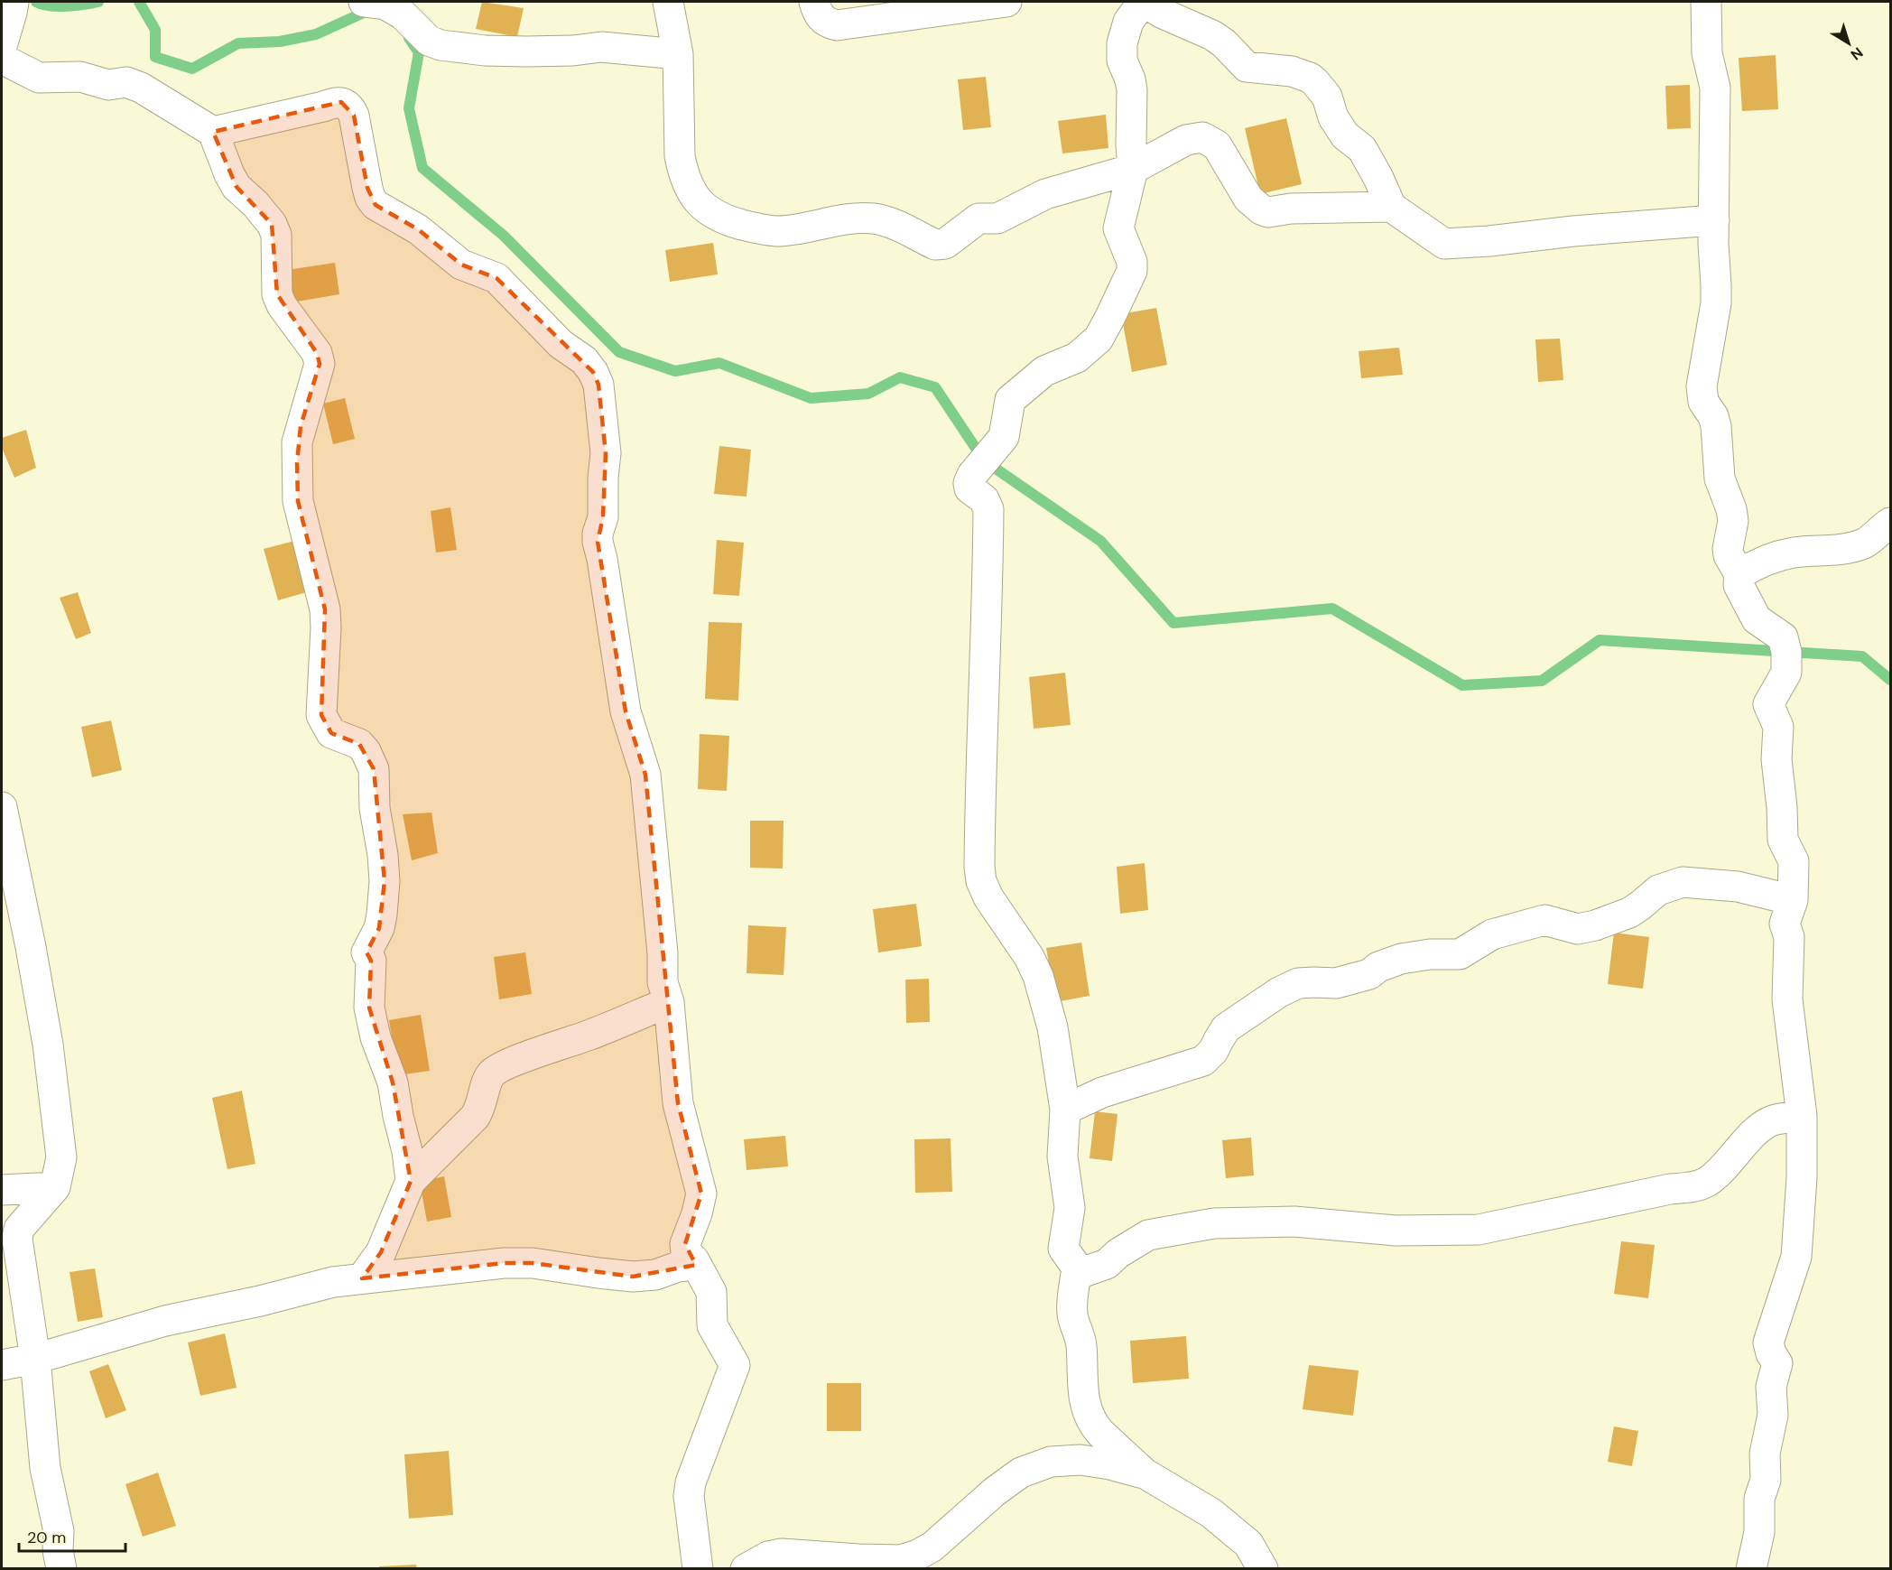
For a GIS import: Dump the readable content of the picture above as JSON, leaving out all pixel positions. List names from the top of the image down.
{
  "scale_bar": "20 m",
  "north": "bottom right"
}
